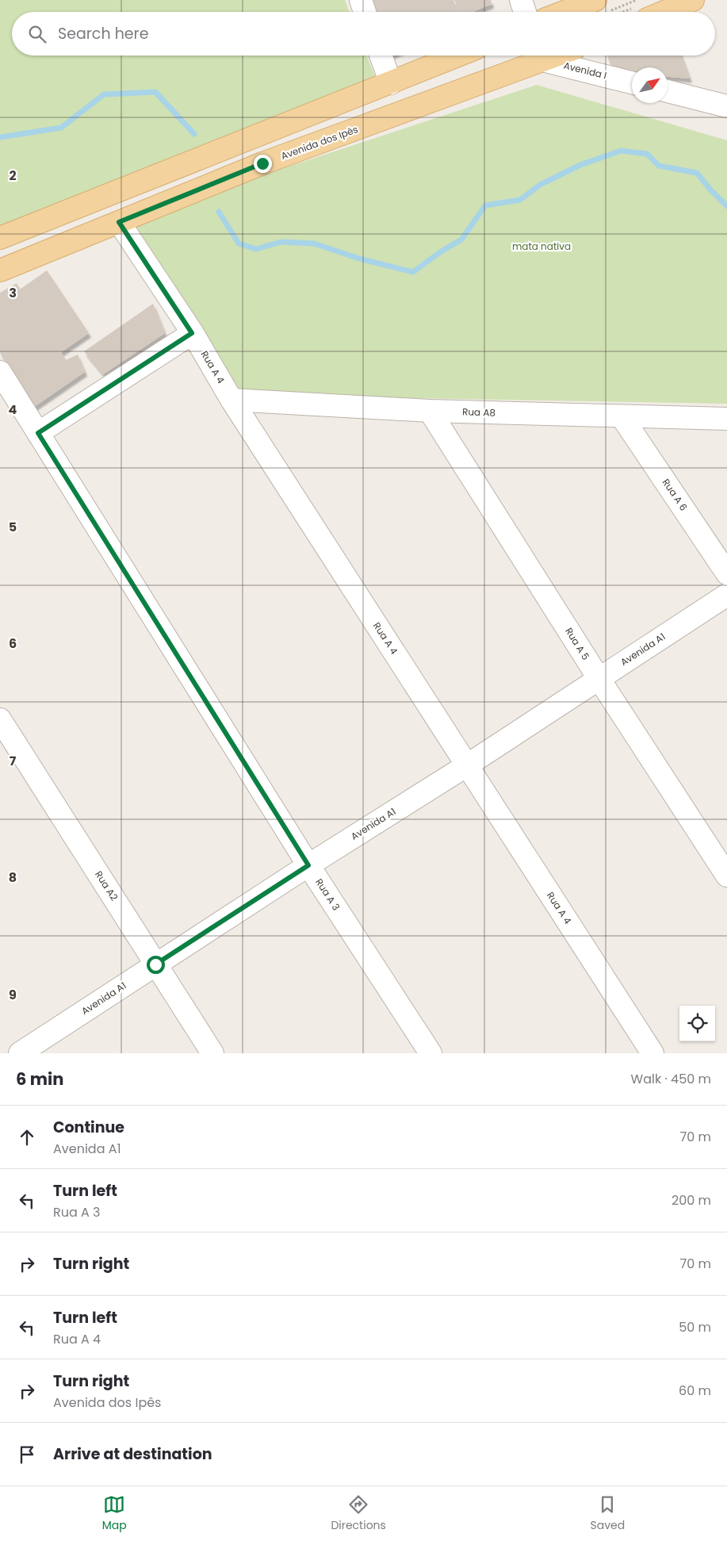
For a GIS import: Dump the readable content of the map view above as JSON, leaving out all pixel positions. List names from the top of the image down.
{
  "streets": {
    "main road": ["Avenida dos Ipês"],
    "street": [
      "Avenida I",
      "Rua A 4",
      "Rua A8",
      "Rua A 6",
      "Rua A 5",
      "Avenida A1",
      "Rua A2",
      "Rua A 3"
    ]
  },
  "crossings": [
    ["Avenida dos Ipês", "Rua A 4"],
    ["Rua A 4", "Rua A8"],
    ["Rua A 4", "Avenida A1"],
    ["Rua A8", "Rua A 6"],
    ["Rua A8", "Rua A 5"],
    ["Rua A 5", "Avenida A1"],
    ["Avenida A1", "Rua A2"],
    ["Avenida A1", "Rua A 3"]
  ],
  "parks": ["mata nativa"],
  "north": "top right",
  "page": {
    "search": "Search here",
    "heading": ["6 min", "Walk · 450 m"],
    "list": [
      ["Continue", "Avenida A1", "70 m"],
      ["Turn left", "Rua A 3", "200 m"],
      ["Turn right", "70 m"],
      ["Turn left", "Rua A 4", "50 m"],
      ["Turn right", "Avenida dos Ipês", "60 m"],
      "Arrive at destination"
    ],
    "nav": ["Map", "Directions", "Saved"]
  },
  "grid": {
    "rows": [
      "2",
      "3",
      "4",
      "5",
      "6",
      "7",
      "8",
      "9"
    ]
  }
}
